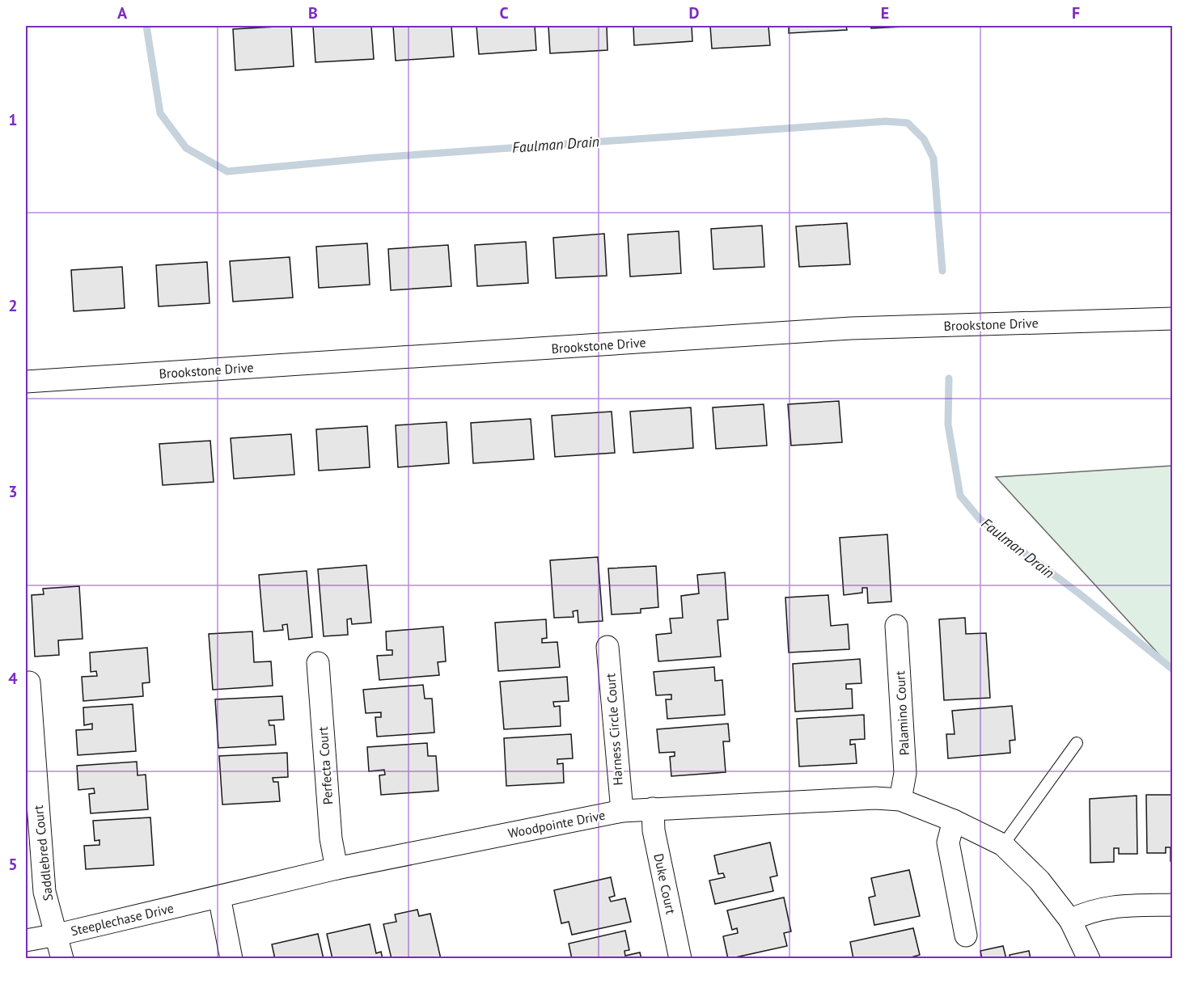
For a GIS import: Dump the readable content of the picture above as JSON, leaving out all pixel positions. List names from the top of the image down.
{
  "streets": {
    "street": [
      "Brookstone Drive",
      "Palamino Court",
      "Harness Circle Court",
      "Perfecta Court",
      "Woodpointe Drive",
      "Saddlebred Court",
      "Duke Court",
      "Steeplechase Drive"
    ]
  },
  "crossings": [
    ["Palamino Court", "Woodpointe Drive"],
    ["Harness Circle Court", "Woodpointe Drive"],
    ["Perfecta Court", "Woodpointe Drive"],
    ["Woodpointe Drive", "Duke Court"],
    ["Woodpointe Drive", "Steeplechase Drive"],
    ["Saddlebred Court", "Steeplechase Drive"]
  ],
  "water": ["Faulman Drain"],
  "grid": {
    "columns": [
      "A",
      "B",
      "C",
      "D",
      "E",
      "F"
    ],
    "rows": [
      "1",
      "2",
      "3",
      "4",
      "5"
    ]
  }
}
